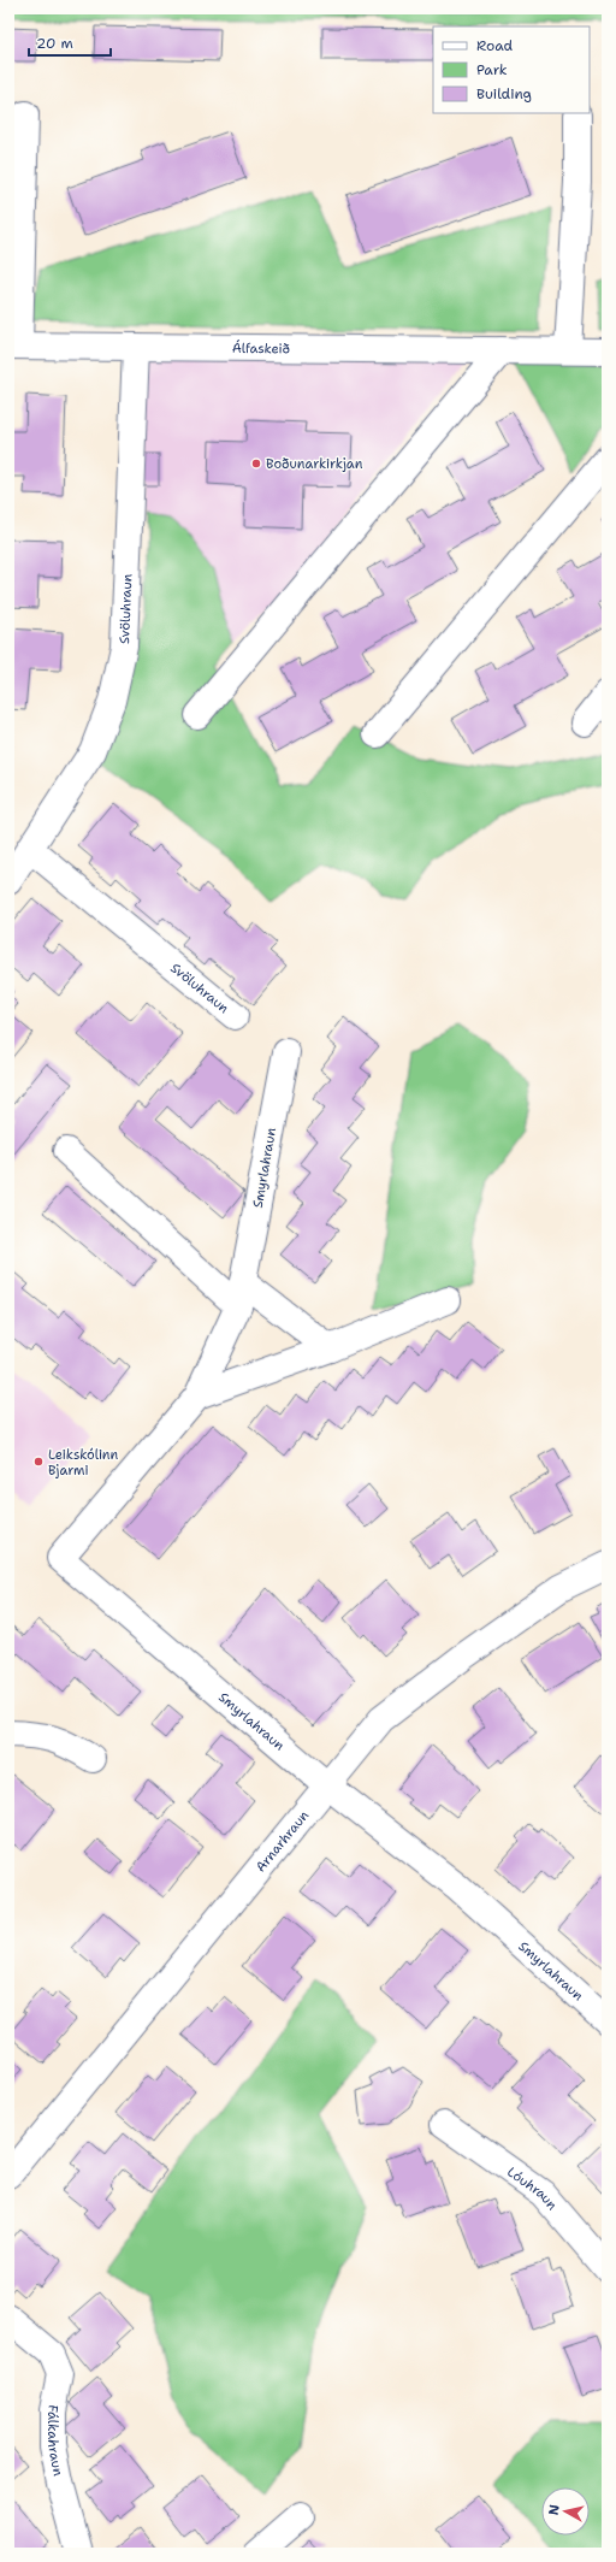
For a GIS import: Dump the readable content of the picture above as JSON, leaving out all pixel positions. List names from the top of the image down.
{
  "streets": {
    "street": [
      "Álfaskeið",
      "Svöluhraun",
      "Smyrlahraun",
      "Arnarhraun",
      "Lóuhraun",
      "Fálkahraun"
    ]
  },
  "crossings": [
    ["Álfaskeið", "Svöluhraun"],
    ["Smyrlahraun", "Arnarhraun"]
  ],
  "places": ["Boðunarkirkjan", "Leikskólinn Bjarmi"],
  "legend": ["Road", "Park", "Building"],
  "scale_bar": "20 m",
  "north": "left"
}
